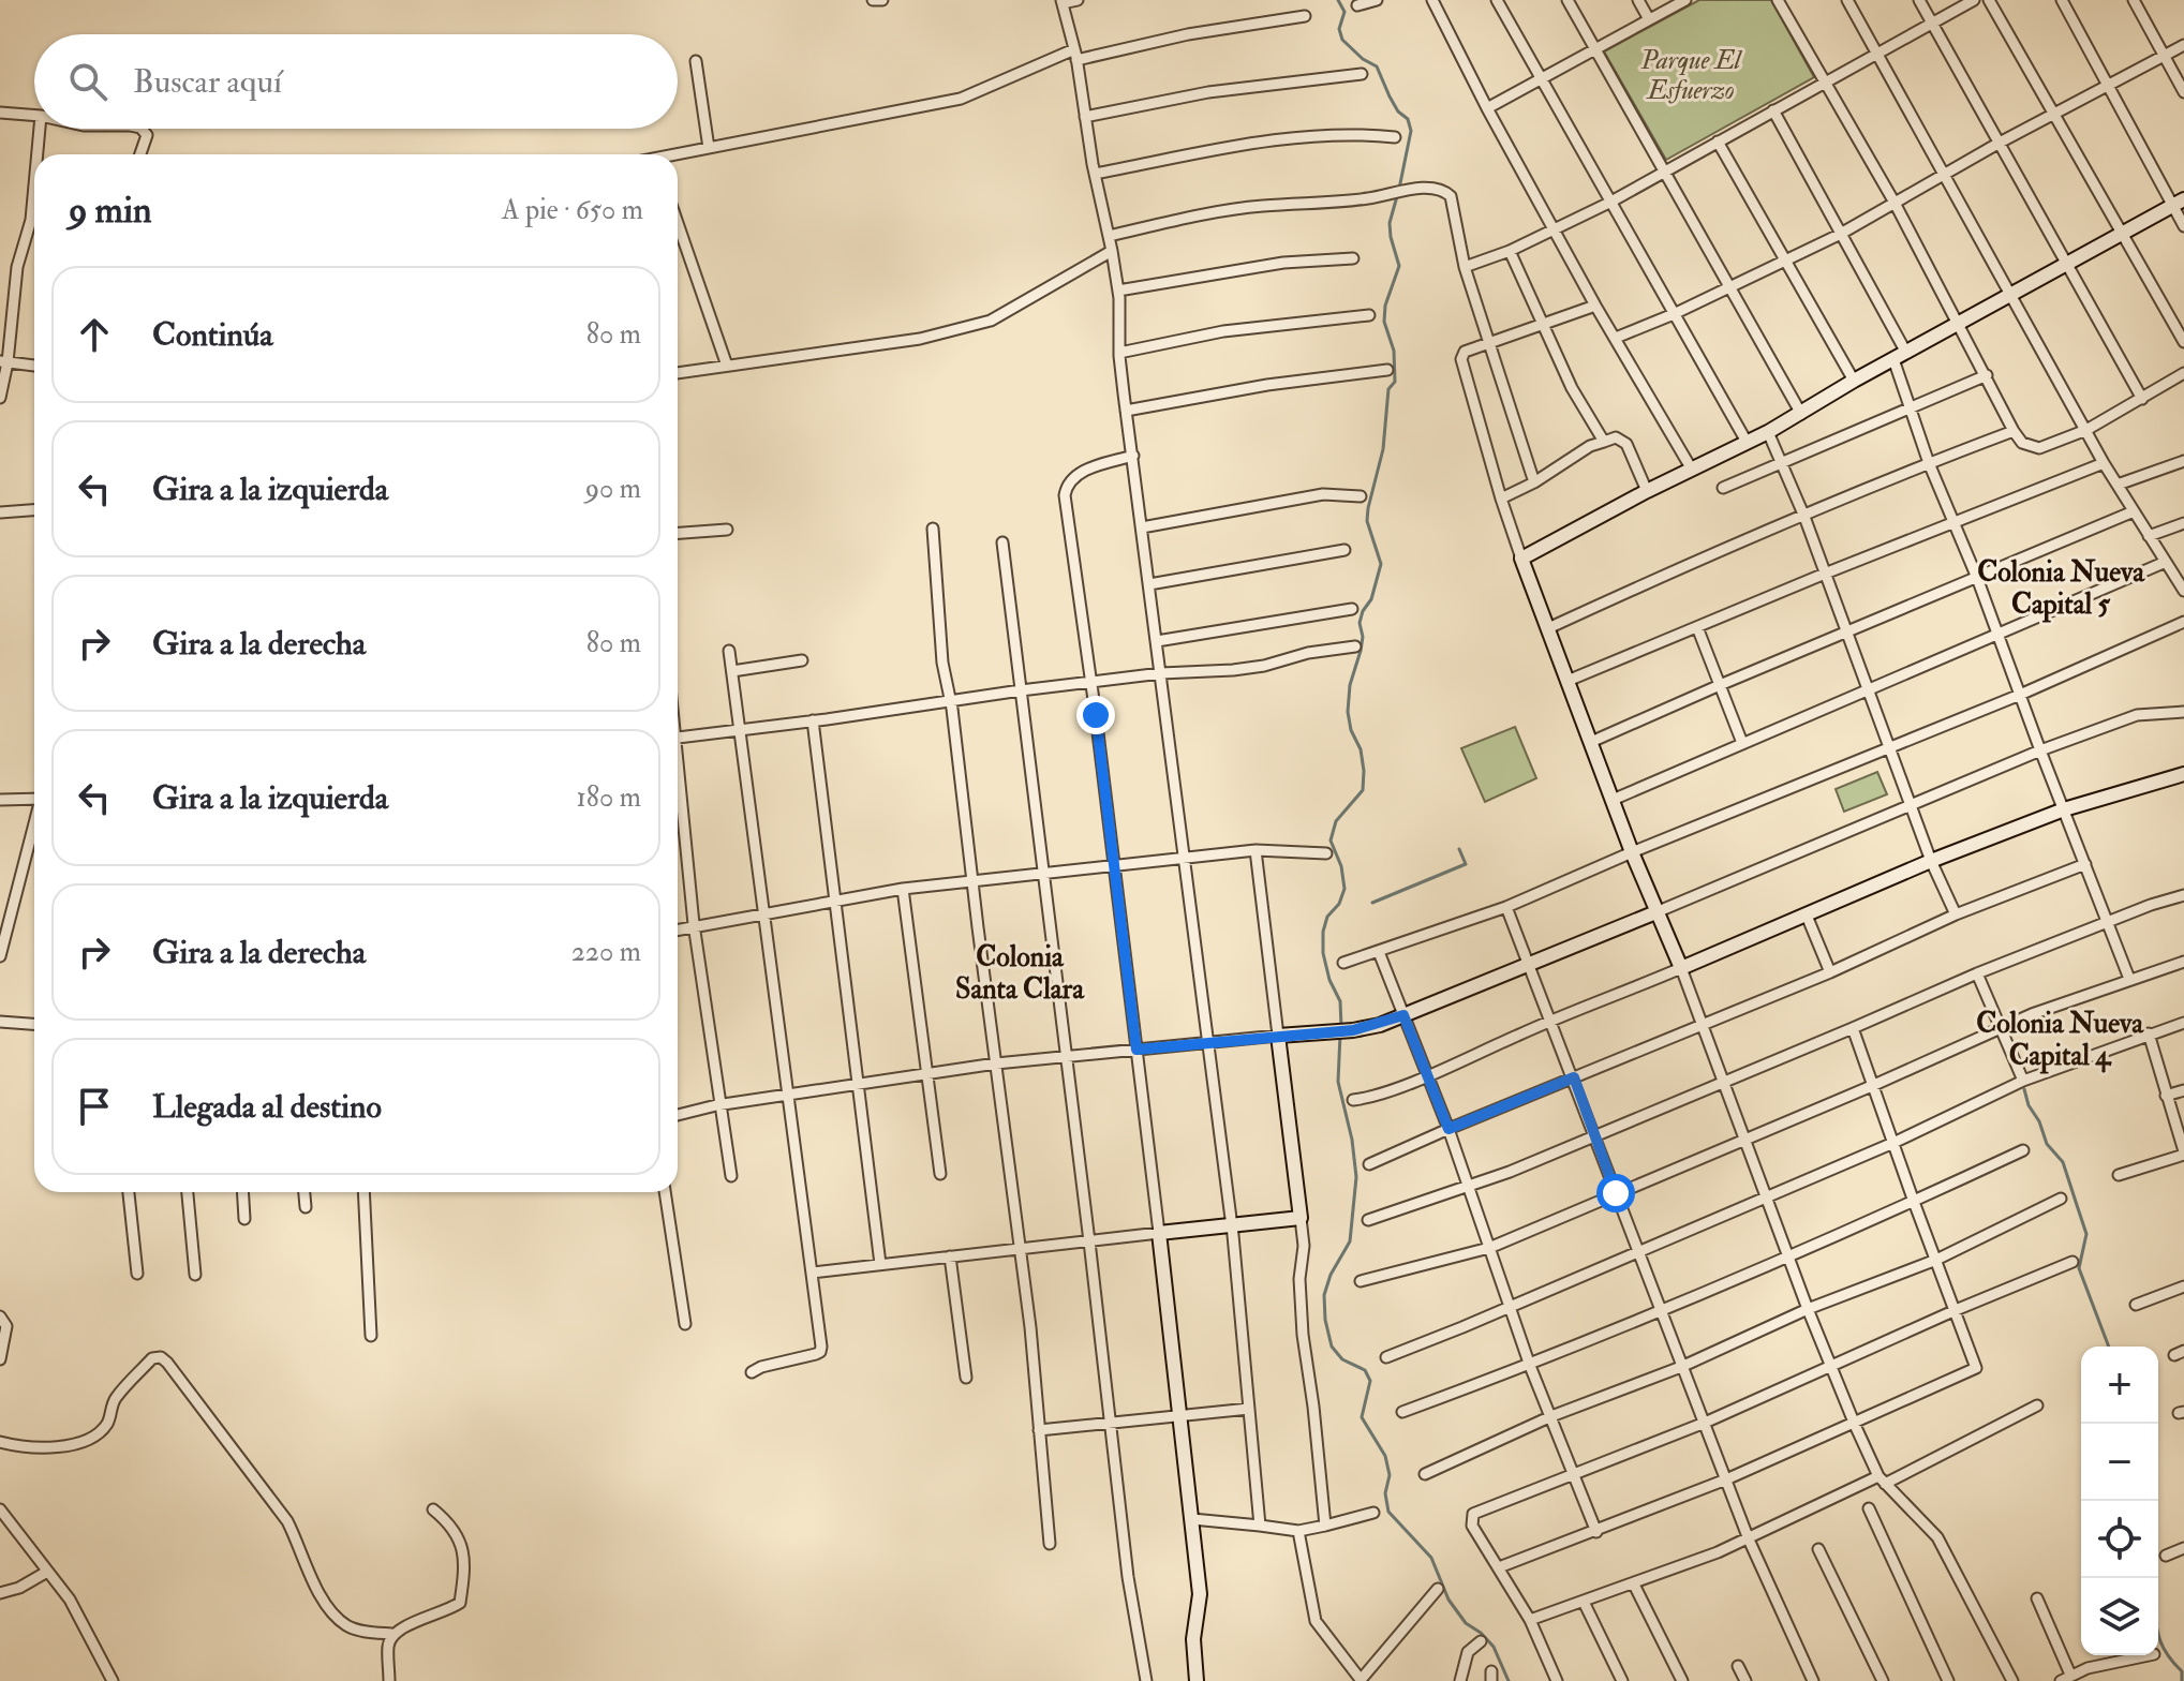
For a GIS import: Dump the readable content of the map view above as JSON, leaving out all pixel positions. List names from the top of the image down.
{
  "districts": ["Colonia Nueva Capital 5", "Colonia Santa Clara", "Colonia Nueva Capital 4"],
  "parks": ["Parque El Esfuerzo"],
  "page": {
    "search": "Buscar aquí",
    "heading": ["9 min", "A pie · 650 m"],
    "list": [
      ["Continúa", "80 m"],
      ["Gira a la izquierda", "90 m"],
      ["Gira a la derecha", "80 m"],
      ["Gira a la izquierda", "180 m"],
      ["Gira a la derecha", "220 m"],
      "Llegada al destino"
    ],
    "map_buttons": ["+", "−"]
  }
}
